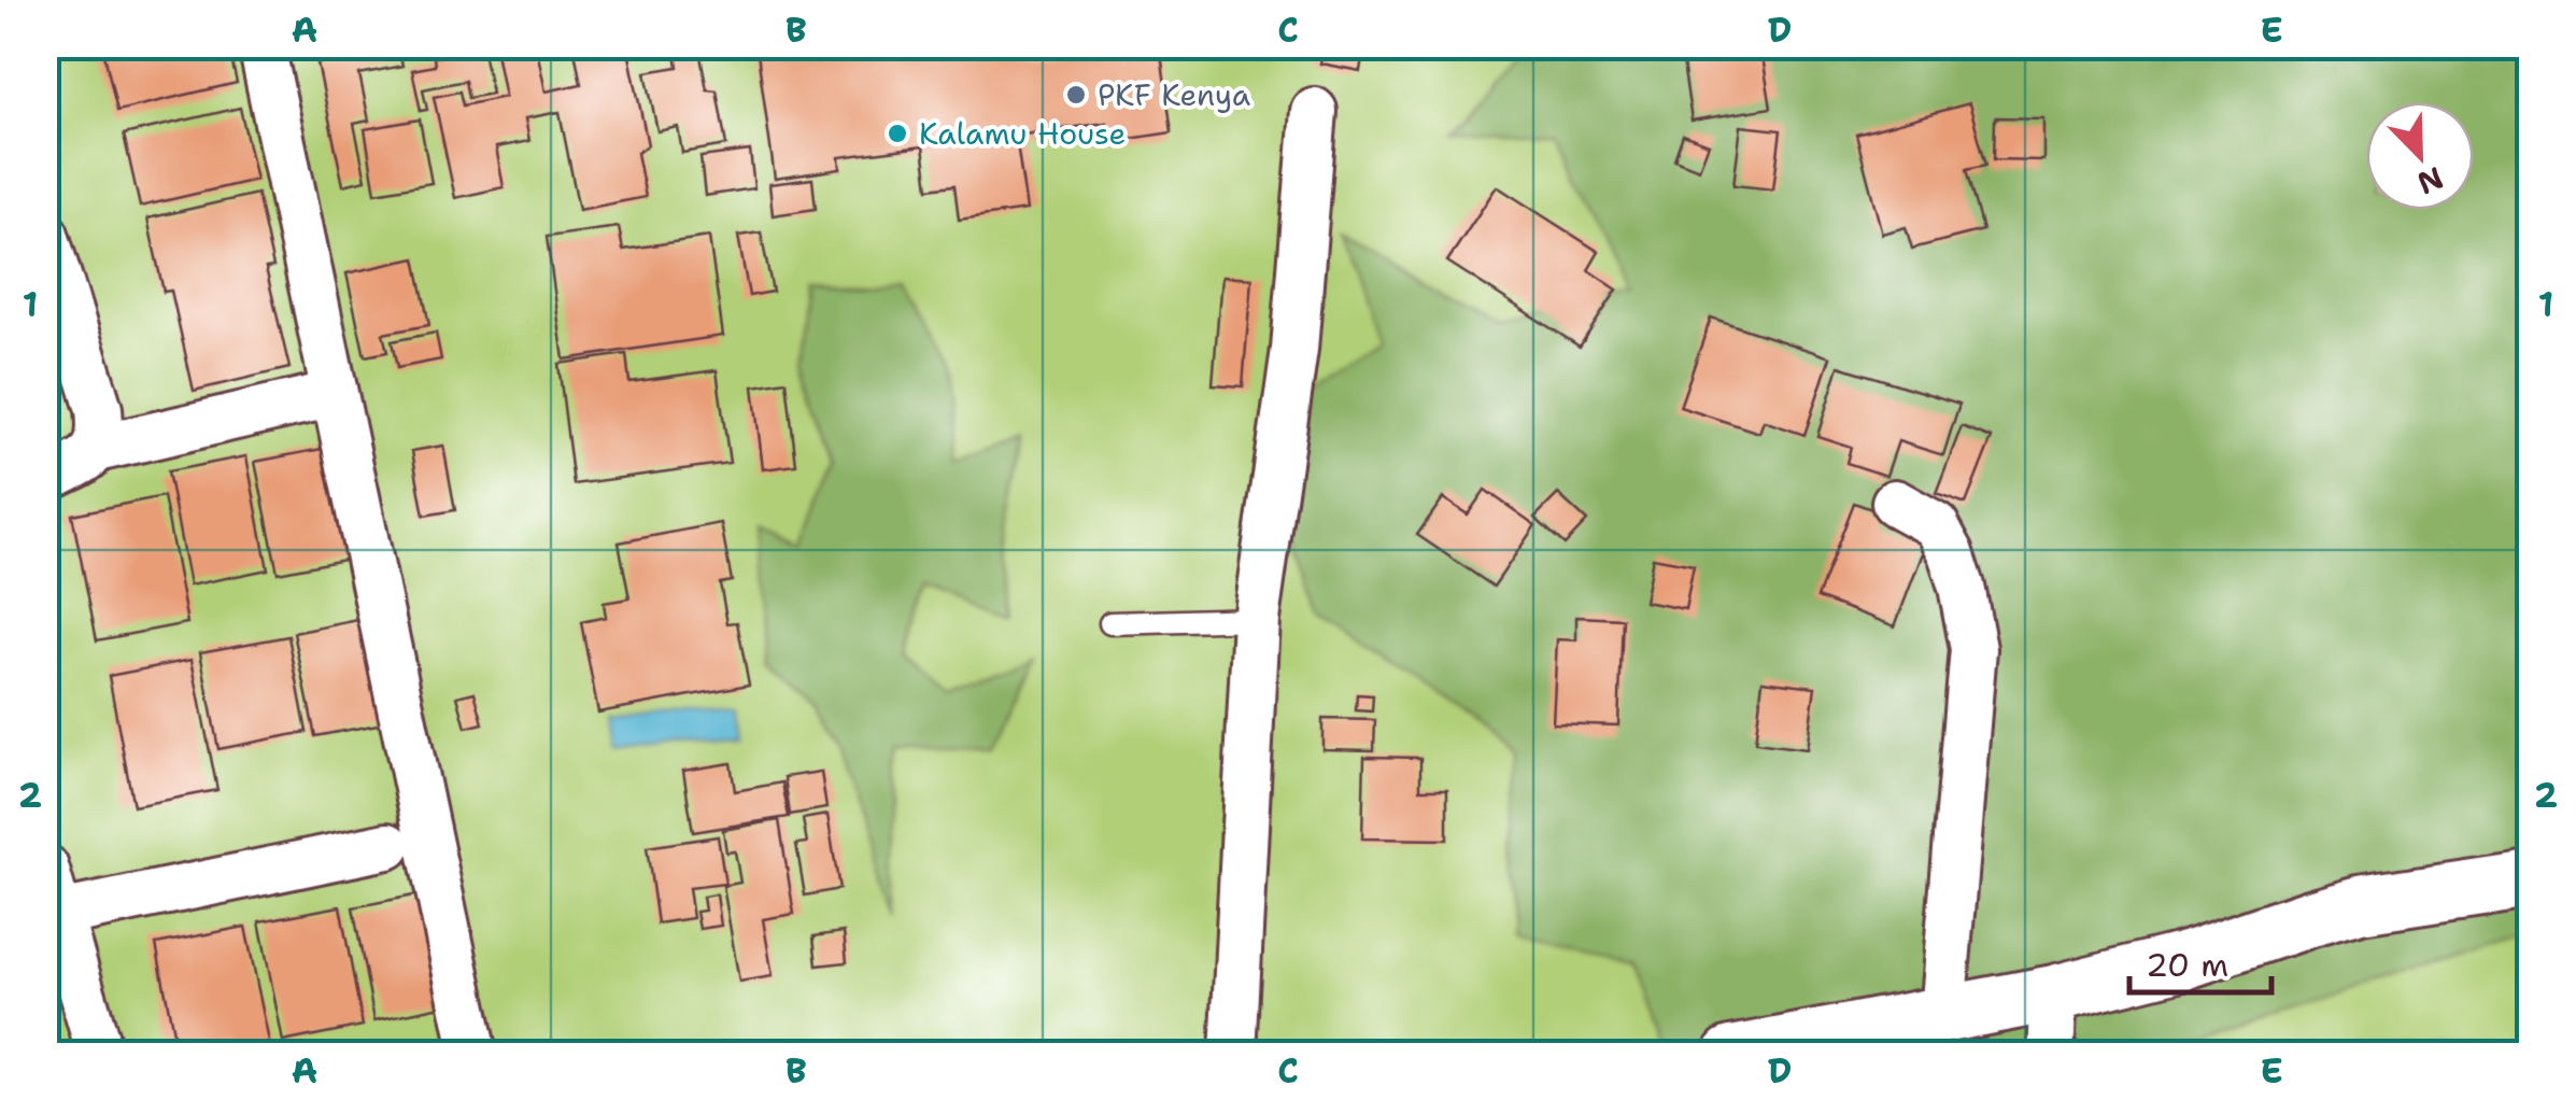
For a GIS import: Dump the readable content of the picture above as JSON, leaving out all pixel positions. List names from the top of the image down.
{
  "places": ["PKF Kenya", "Kalamu House"],
  "scale_bar": "20 m",
  "north": "bottom right",
  "grid": {
    "columns": [
      "A",
      "B",
      "C",
      "D",
      "E"
    ],
    "rows": ["1", "2"]
  }
}
